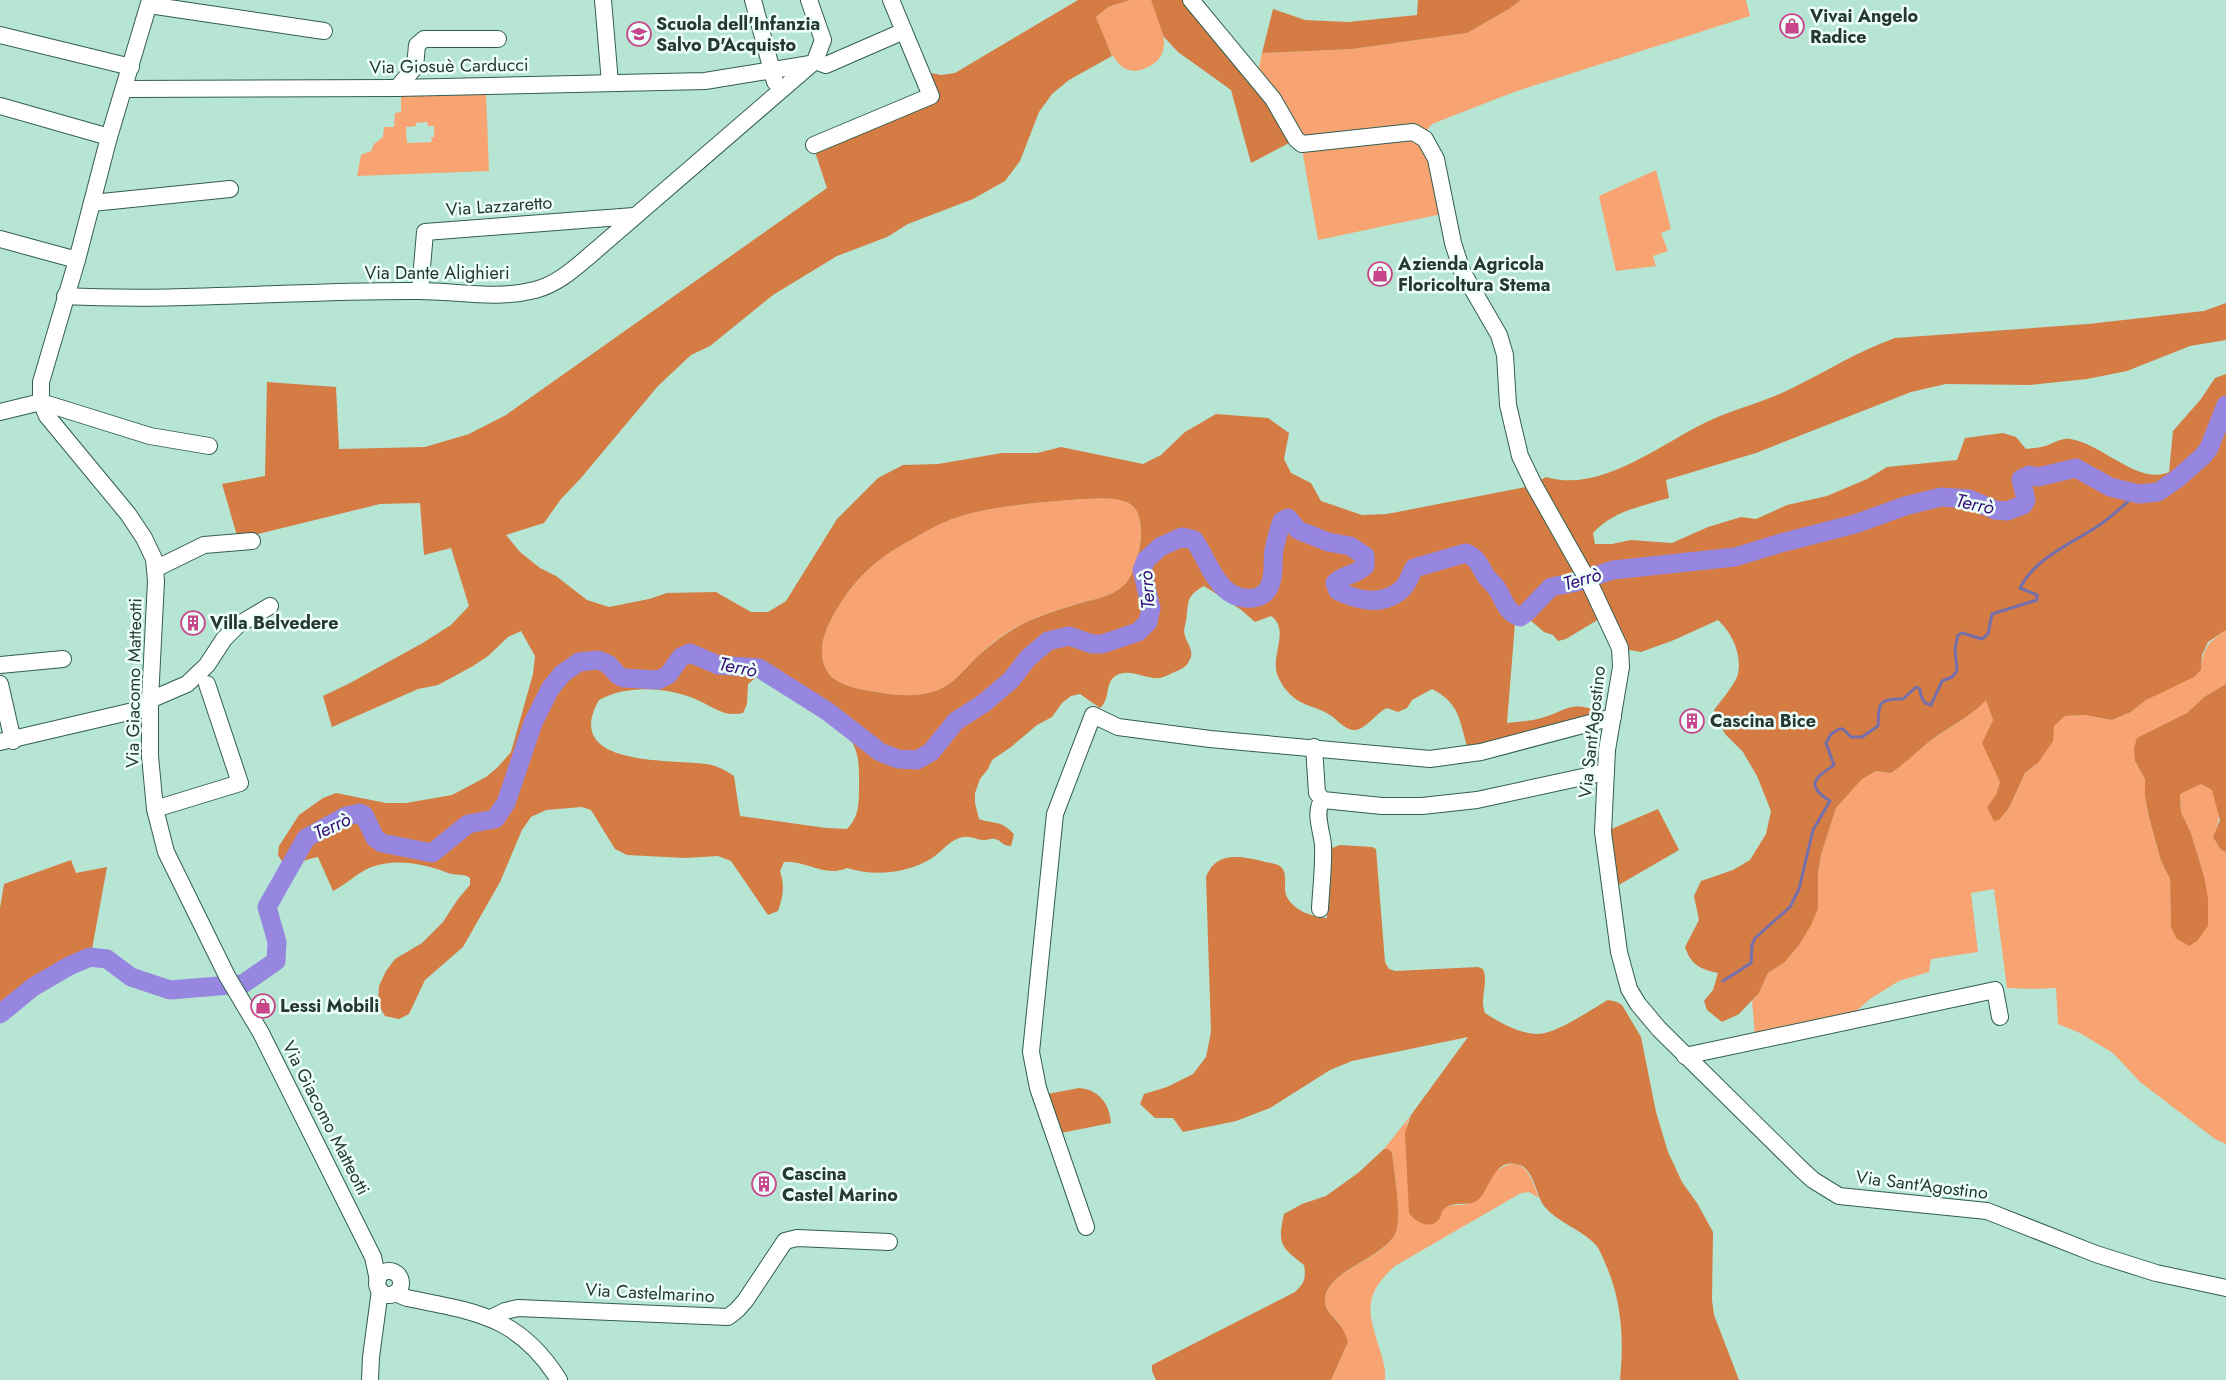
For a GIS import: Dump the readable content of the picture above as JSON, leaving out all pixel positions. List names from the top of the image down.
{
  "streets": {
    "street": [
      "Via Giosuè Carducci",
      "Via Lazzaretto",
      "Via Dante Alighieri",
      "Via Giacomo Matteotti",
      "Via Sant'Agostino",
      "Via Castelmarino"
    ]
  },
  "crossings": [
    ["Via Giosuè Carducci", "Via Dante Alighieri"],
    ["Via Giosuè Carducci", "Via Giacomo Matteotti"],
    ["Via Lazzaretto", "Via Dante Alighieri"],
    ["Via Dante Alighieri", "Via Giacomo Matteotti"],
    ["Via Giacomo Matteotti", "Via Castelmarino"]
  ],
  "water": ["Terrò"],
  "places": {
    "shop": ["Vivai Angelo Radice", "Azienda Agricola Floricoltura Stema", "Lessi Mobili"],
    "school or university": ["Scuola dell'Infanzia Salvo D'Acquisto"],
    "building": ["Villa Belvedere", "Cascina Bice", "Cascina Castel Marino"]
  }
}
